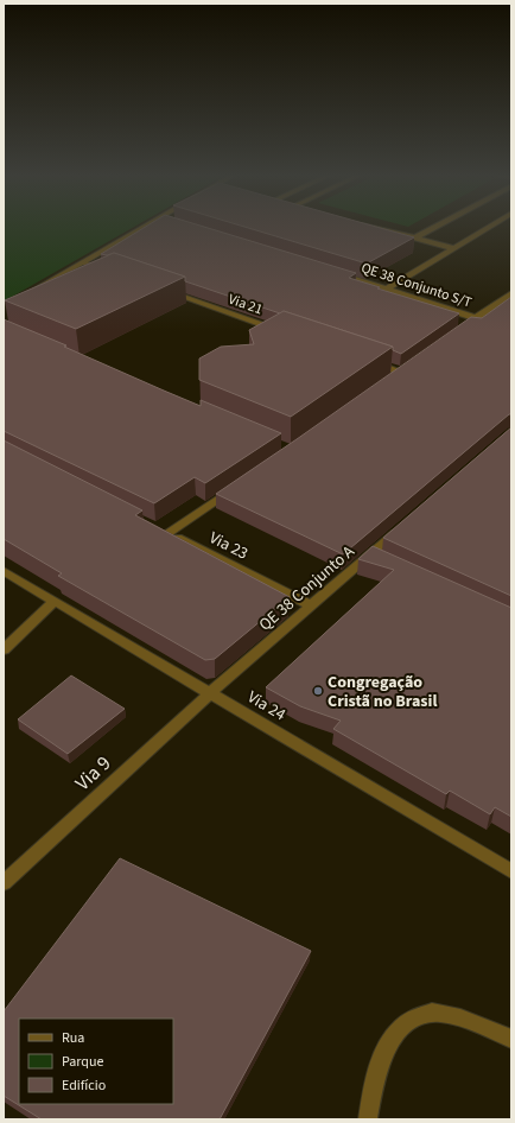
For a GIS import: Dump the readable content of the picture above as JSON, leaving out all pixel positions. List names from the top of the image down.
{
  "streets": {
    "street": [
      "QE 38 Conjunto S/T",
      "Via 21",
      "Via 23",
      "QE 38 Conjunto A",
      "Via 24",
      "Via 9"
    ]
  },
  "crossings": [
    ["Via 23", "QE 38 Conjunto A"],
    ["QE 38 Conjunto A", "Via 24"],
    ["QE 38 Conjunto A", "Via 9"],
    ["Via 24", "Via 9"]
  ],
  "places": ["Congregação Cristã no Brasil"],
  "legend": ["Rua", "Parque", "Edifício"]
}
